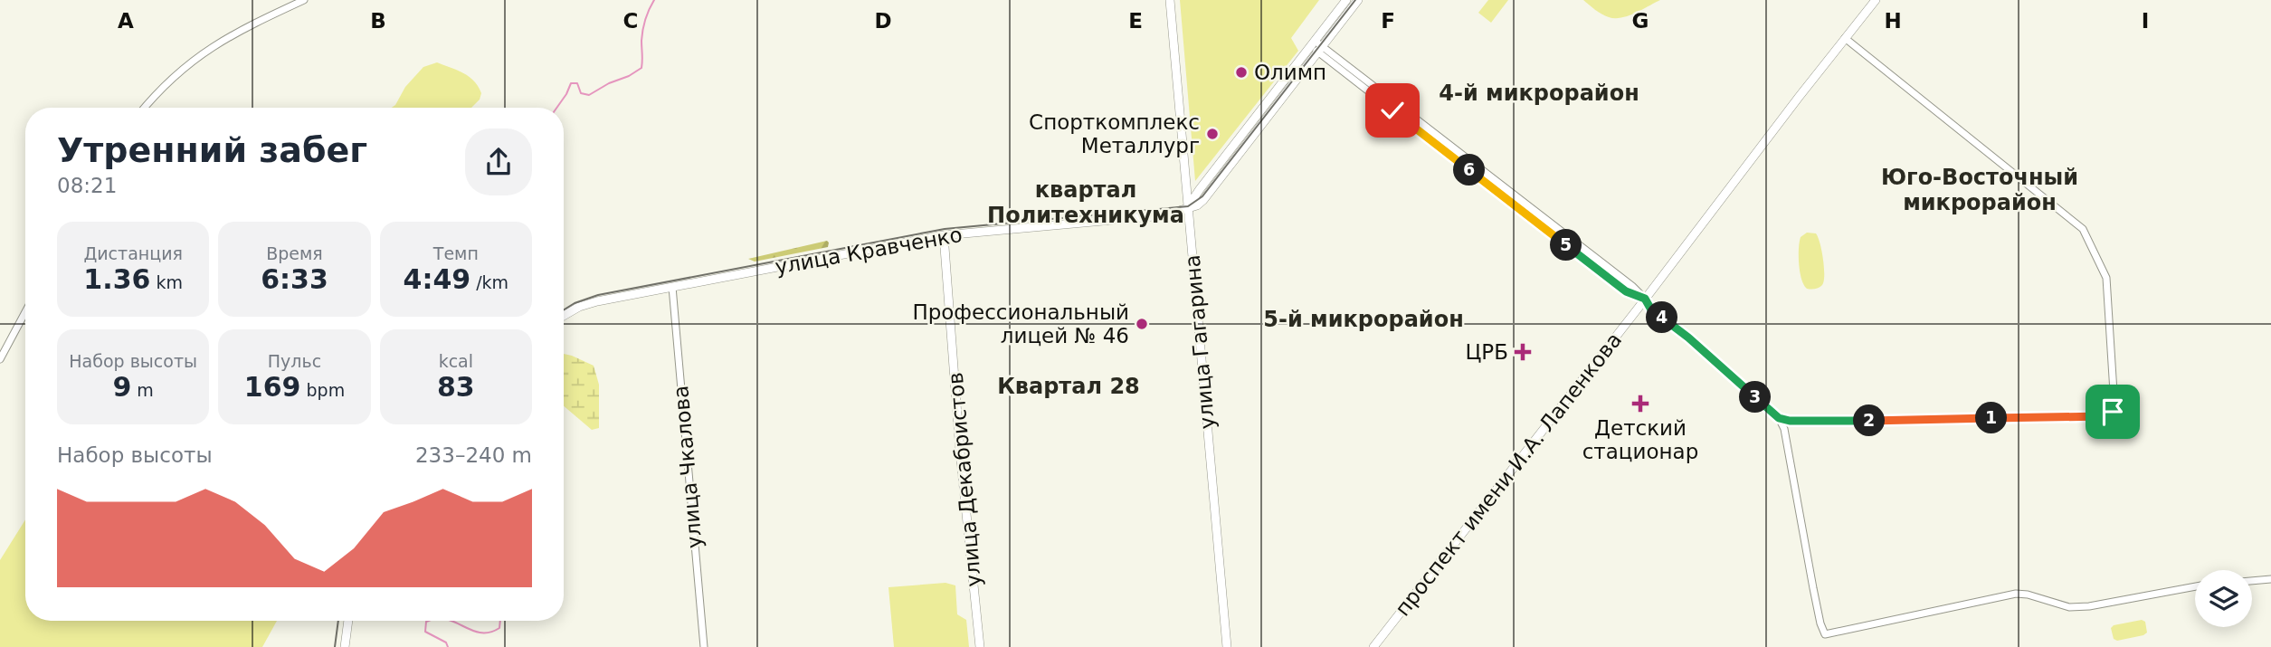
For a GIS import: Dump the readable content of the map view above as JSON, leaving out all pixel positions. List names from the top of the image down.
{
  "streets": {
    "main road": [
      "улица Кравченко",
      "улица Гагарина",
      "проспект имени И.А. Лапенкова",
      "улица Декабристов"
    ],
    "street": ["улица Чкалова"]
  },
  "crossings": [
    ["улица Кравченко", "улица Гагарина"],
    ["улица Кравченко", "улица Чкалова"],
    ["улица Кравченко", "улица Декабристов"]
  ],
  "districts": [
    "4-й микрорайон",
    "Юго-Восточный микрорайон",
    "квартал Политехникума",
    "5-й микрорайон",
    "Квартал 28"
  ],
  "places": {
    "other": ["Олимп", "Спорткомплекс Металлург", "Профессиональный лицей № 46"],
    "health": ["ЦРБ", "Детский стационар"]
  },
  "page": {
    "heading": ["Утренний забег", "08:21"],
    "pins": [
      "6",
      "5",
      "4",
      "3",
      "1",
      "2"
    ],
    "stats": [
      ["Дистанция", "1.36 km"],
      ["Время", "6:33"],
      ["Темп", "4:49 /km"],
      ["Набор высоты", "9 m"],
      ["Пульс", "169 bpm"],
      ["kcal", "83"]
    ],
    "chart": ["Набор высоты", "233–240 m"]
  },
  "grid": {
    "columns": [
      "A",
      "B",
      "C",
      "D",
      "E",
      "F",
      "G",
      "H",
      "I"
    ]
  }
}
